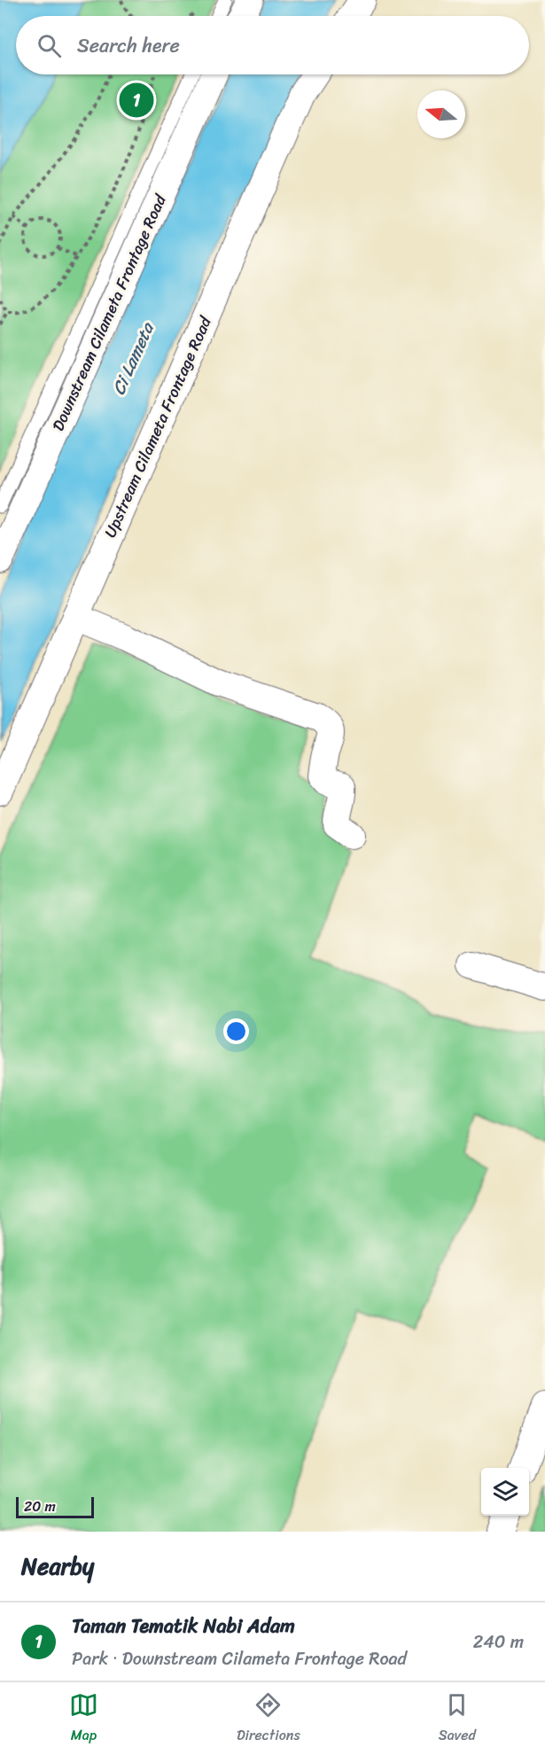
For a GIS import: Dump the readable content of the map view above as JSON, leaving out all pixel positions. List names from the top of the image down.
{
  "streets": {
    "street": ["Downstream Cilameta Frontage Road", "Upstream Cilameta Frontage Road"]
  },
  "water": ["Ci Lameta"],
  "scale_bar": "20 m",
  "north": "left",
  "page": {
    "search": "Search here",
    "pins": "1",
    "scale": "20 m",
    "heading": "Nearby",
    "list": [
      {
        "mark": "1",
        "name": "Taman Tematik Nabi Adam",
        "note": "Park · Downstream Cilameta Frontage Road",
        "value": "240 m"
      }
    ],
    "nav": ["Map", "Directions", "Saved"]
  }
}
